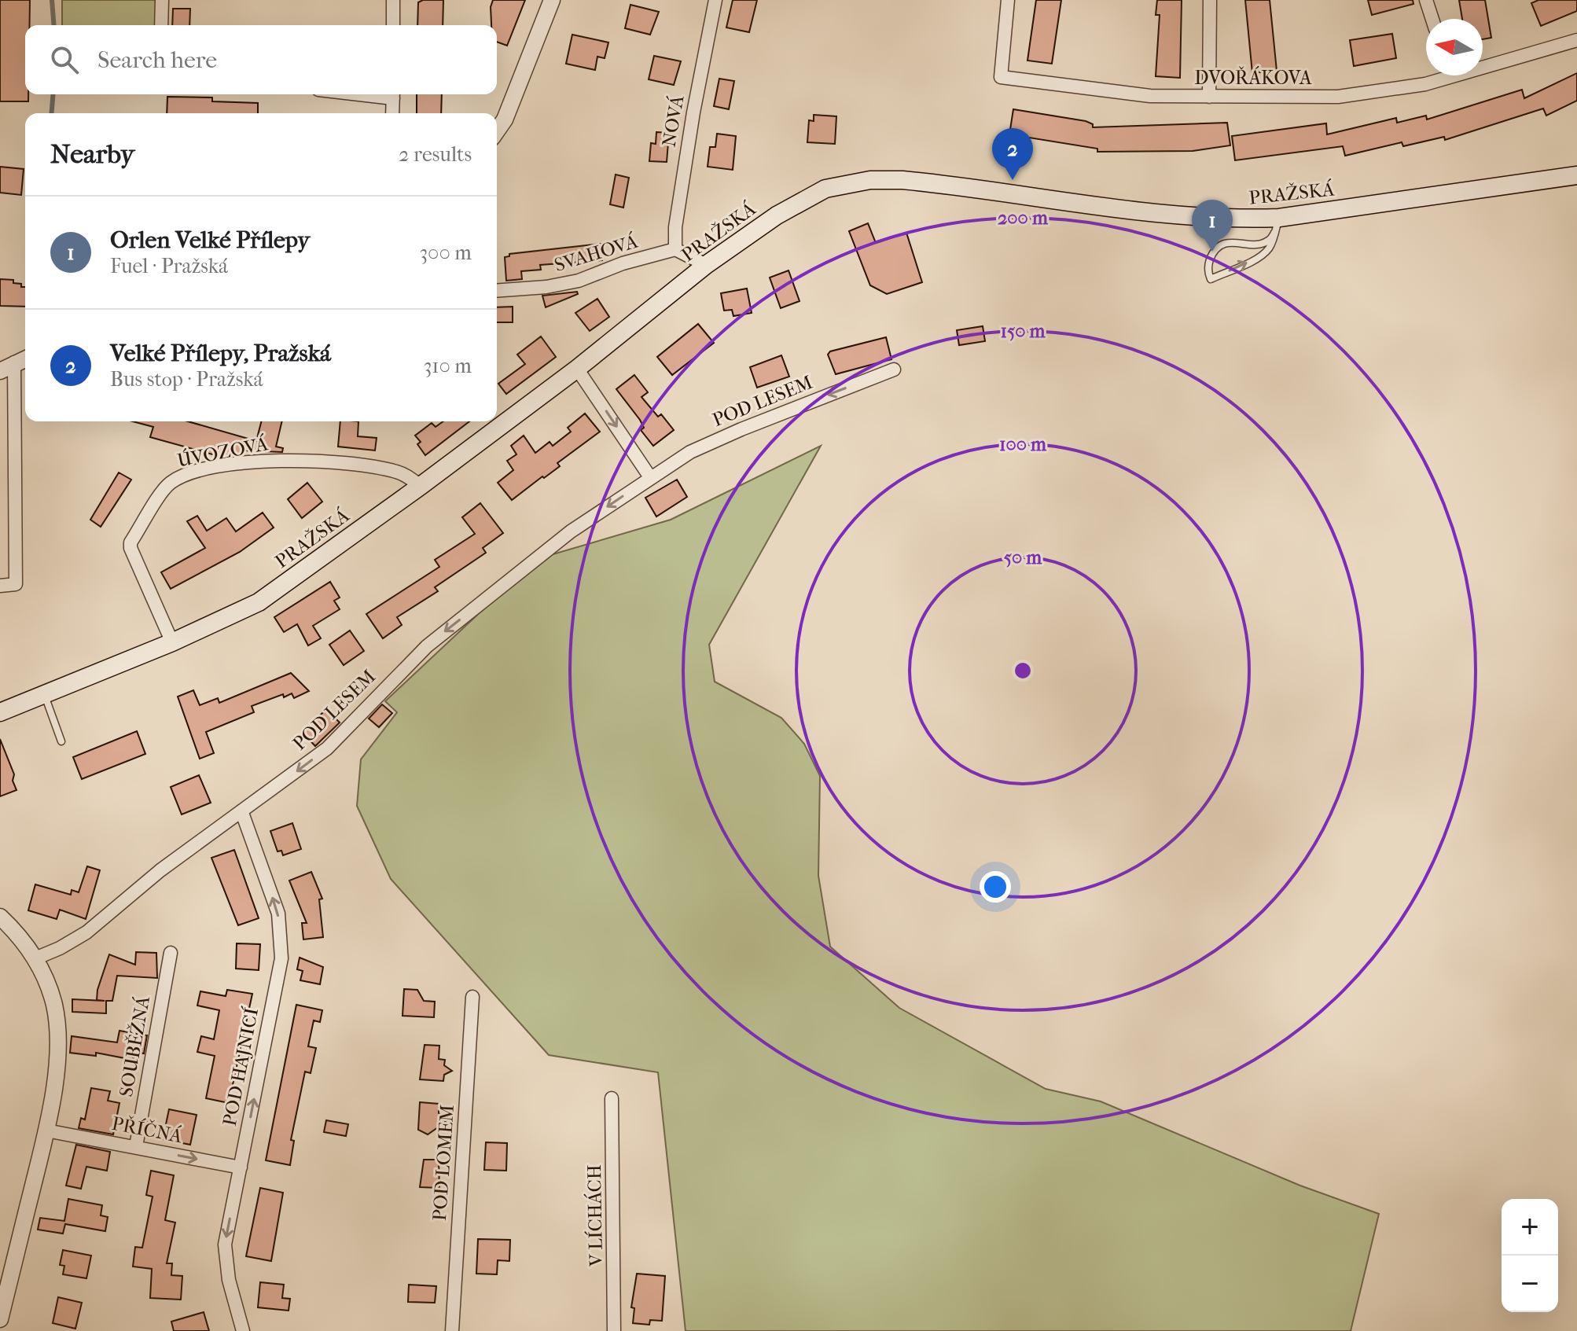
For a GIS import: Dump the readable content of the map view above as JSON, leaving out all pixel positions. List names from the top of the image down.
{
  "streets": {
    "main road": ["PRAŽSKÁ"],
    "street": [
      "DVOŘÁKOVA",
      "NOVÁ",
      "SVAHOVÁ",
      "POD LESEM",
      "ÚVOZOVÁ",
      "SOUBĚŽNÁ",
      "POD HAJNICÍ",
      "PŘÍČNÁ",
      "POD LOMEM",
      "V LÍCHÁCH"
    ]
  },
  "crossings": [
    ["NOVÁ", "SVAHOVÁ"],
    ["PRAŽSKÁ", "ÚVOZOVÁ"],
    ["POD LESEM", "POD HAJNICÍ"],
    ["SOUBĚŽNÁ", "PŘÍČNÁ"],
    ["POD HAJNICÍ", "PŘÍČNÁ"]
  ],
  "one_way": ["POD LESEM", "PŘÍČNÁ"],
  "north": "left",
  "page": {
    "search": "Search here",
    "heading": ["Nearby", "2 results"],
    "pins": ["2", "1"],
    "list": [
      {
        "mark": "1",
        "name": "Orlen Velké Přílepy",
        "note": "Fuel · Pražská",
        "value": "300 m"
      },
      {
        "mark": "2",
        "name": "Velké Přílepy, Pražská",
        "note": "Bus stop · Pražská",
        "value": "310 m"
      }
    ],
    "map_buttons": ["+", "−"]
  },
  "rings": [
    "200 m",
    "150 m",
    "100 m",
    "50 m"
  ]
}
